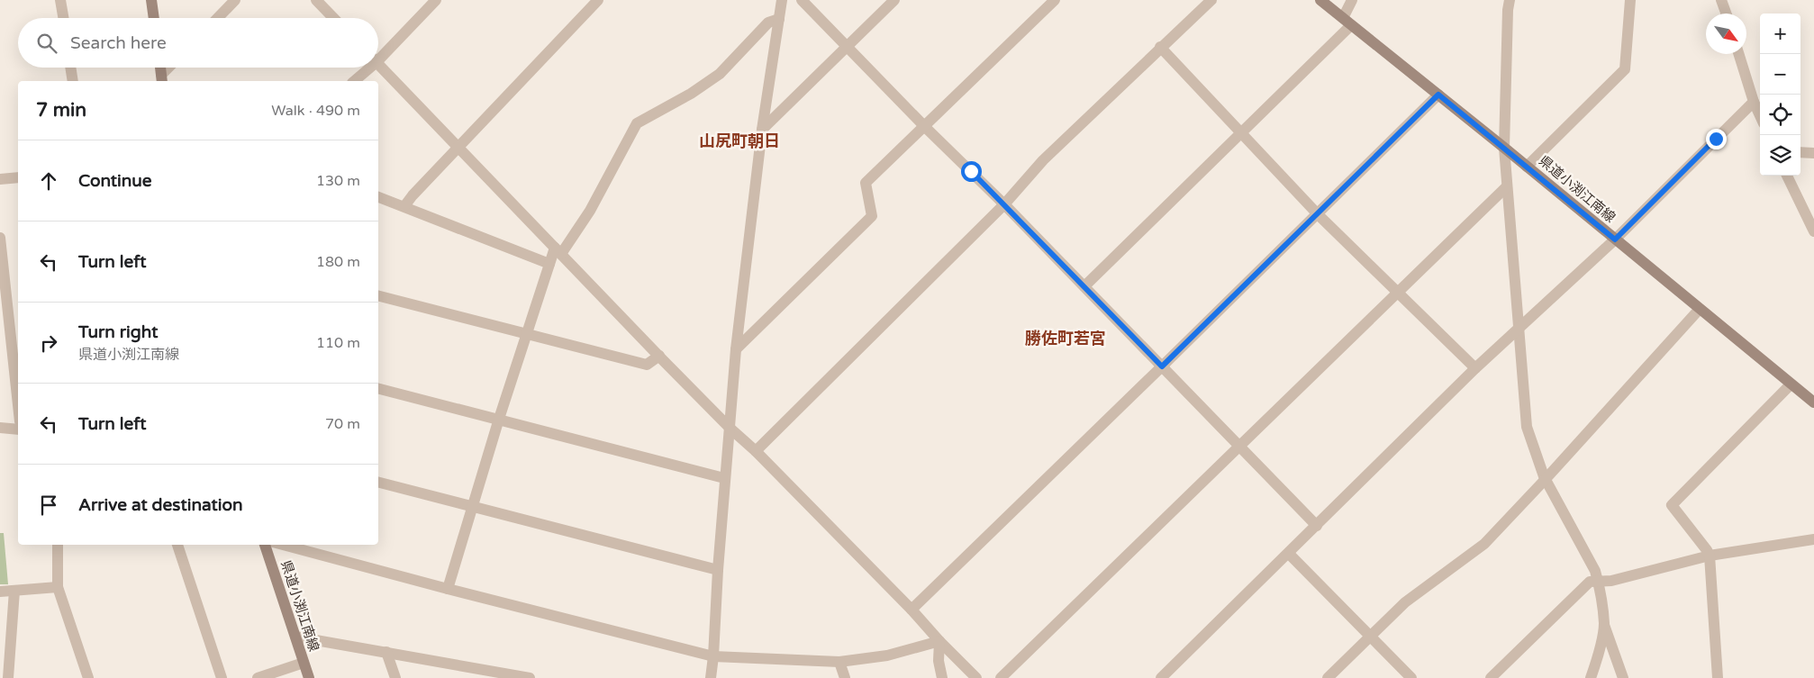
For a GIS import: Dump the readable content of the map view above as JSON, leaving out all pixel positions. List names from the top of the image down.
{
  "streets": {
    "main road": ["県道小渕江南線"]
  },
  "districts": ["山尻町朝日", "勝佐町若宮"],
  "north": "bottom right",
  "page": {
    "map_buttons": ["+", "−"],
    "search": "Search here",
    "heading": ["7 min", "Walk · 490 m"],
    "list": [
      ["Continue", "130 m"],
      ["Turn left", "180 m"],
      ["Turn right", "県道小渕江南線", "110 m"],
      ["Turn left", "70 m"],
      "Arrive at destination"
    ]
  }
}
